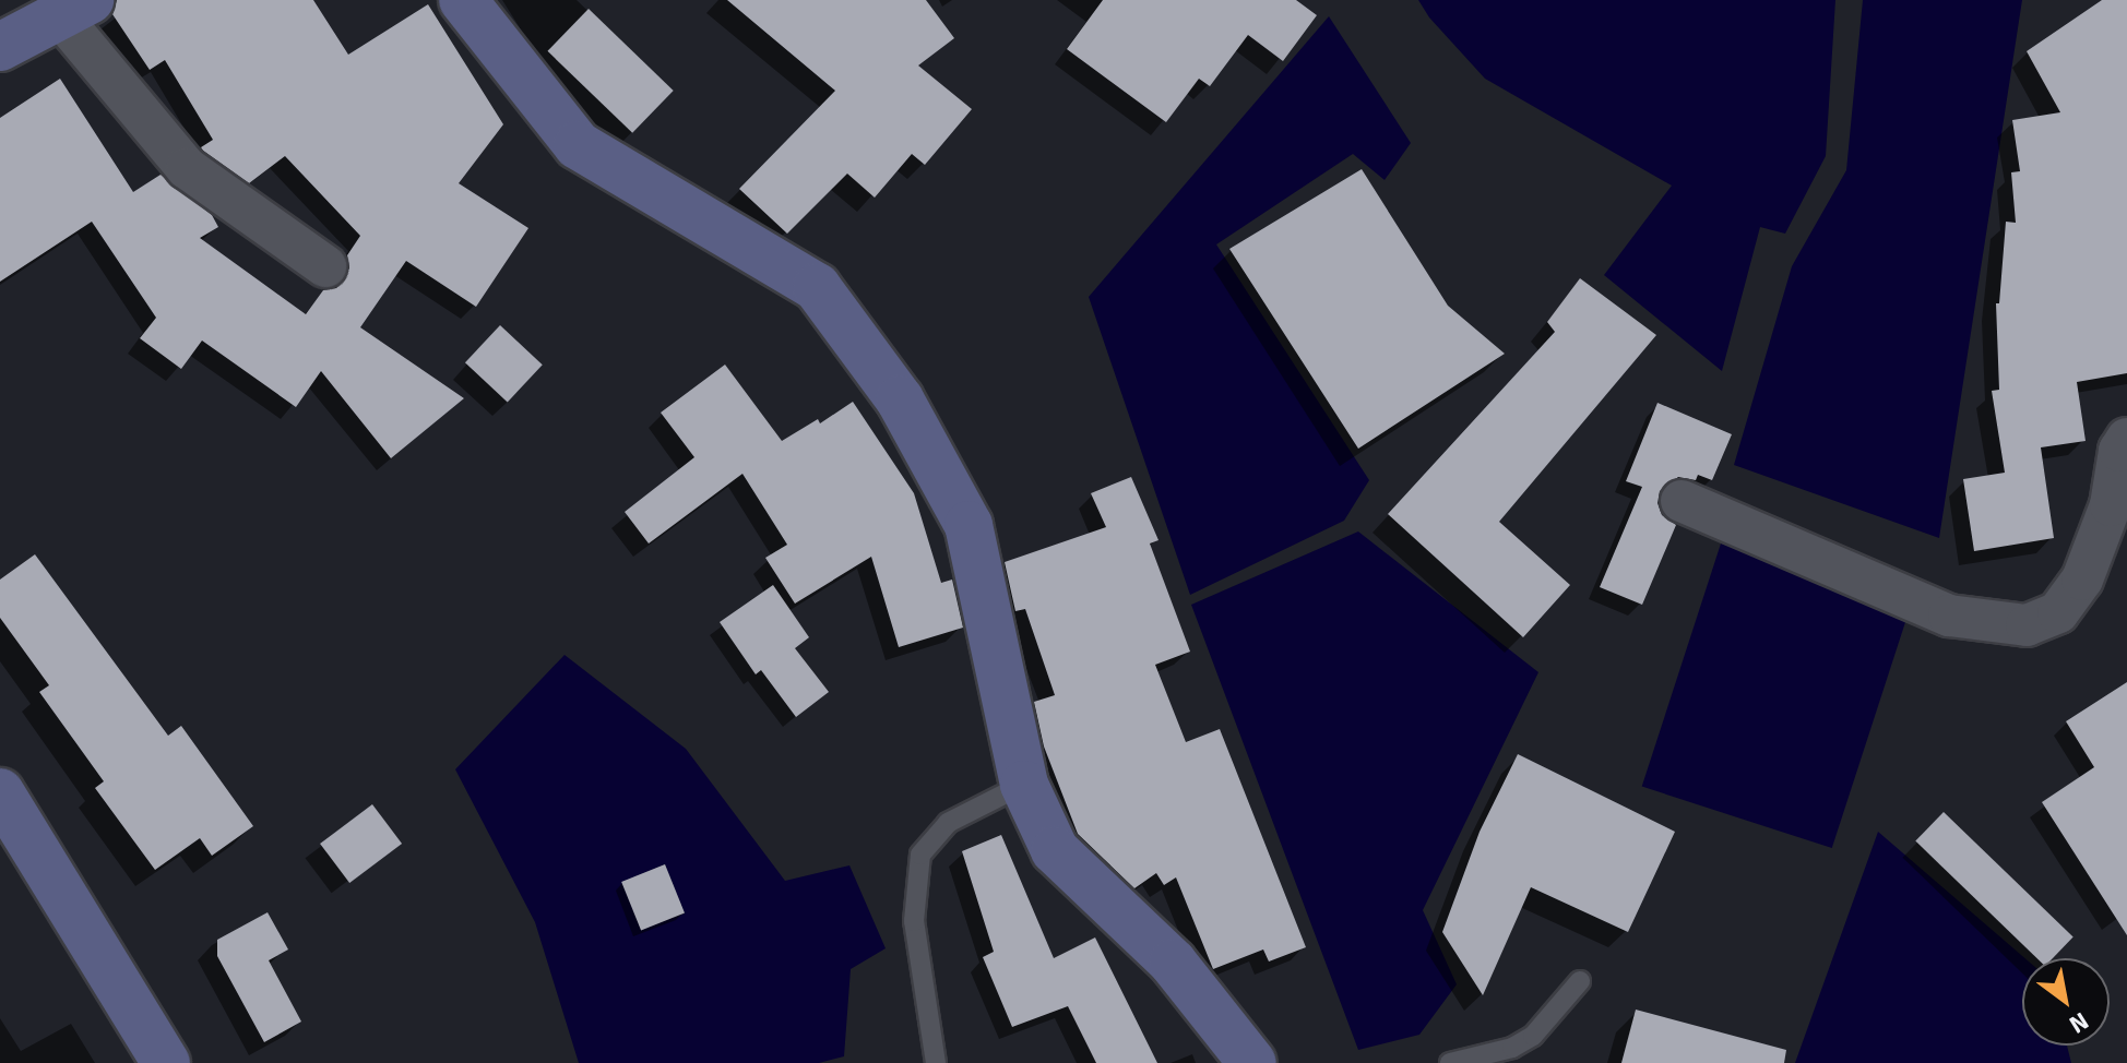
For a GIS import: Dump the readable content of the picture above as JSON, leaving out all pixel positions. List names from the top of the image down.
{
  "north": "bottom right"
}
